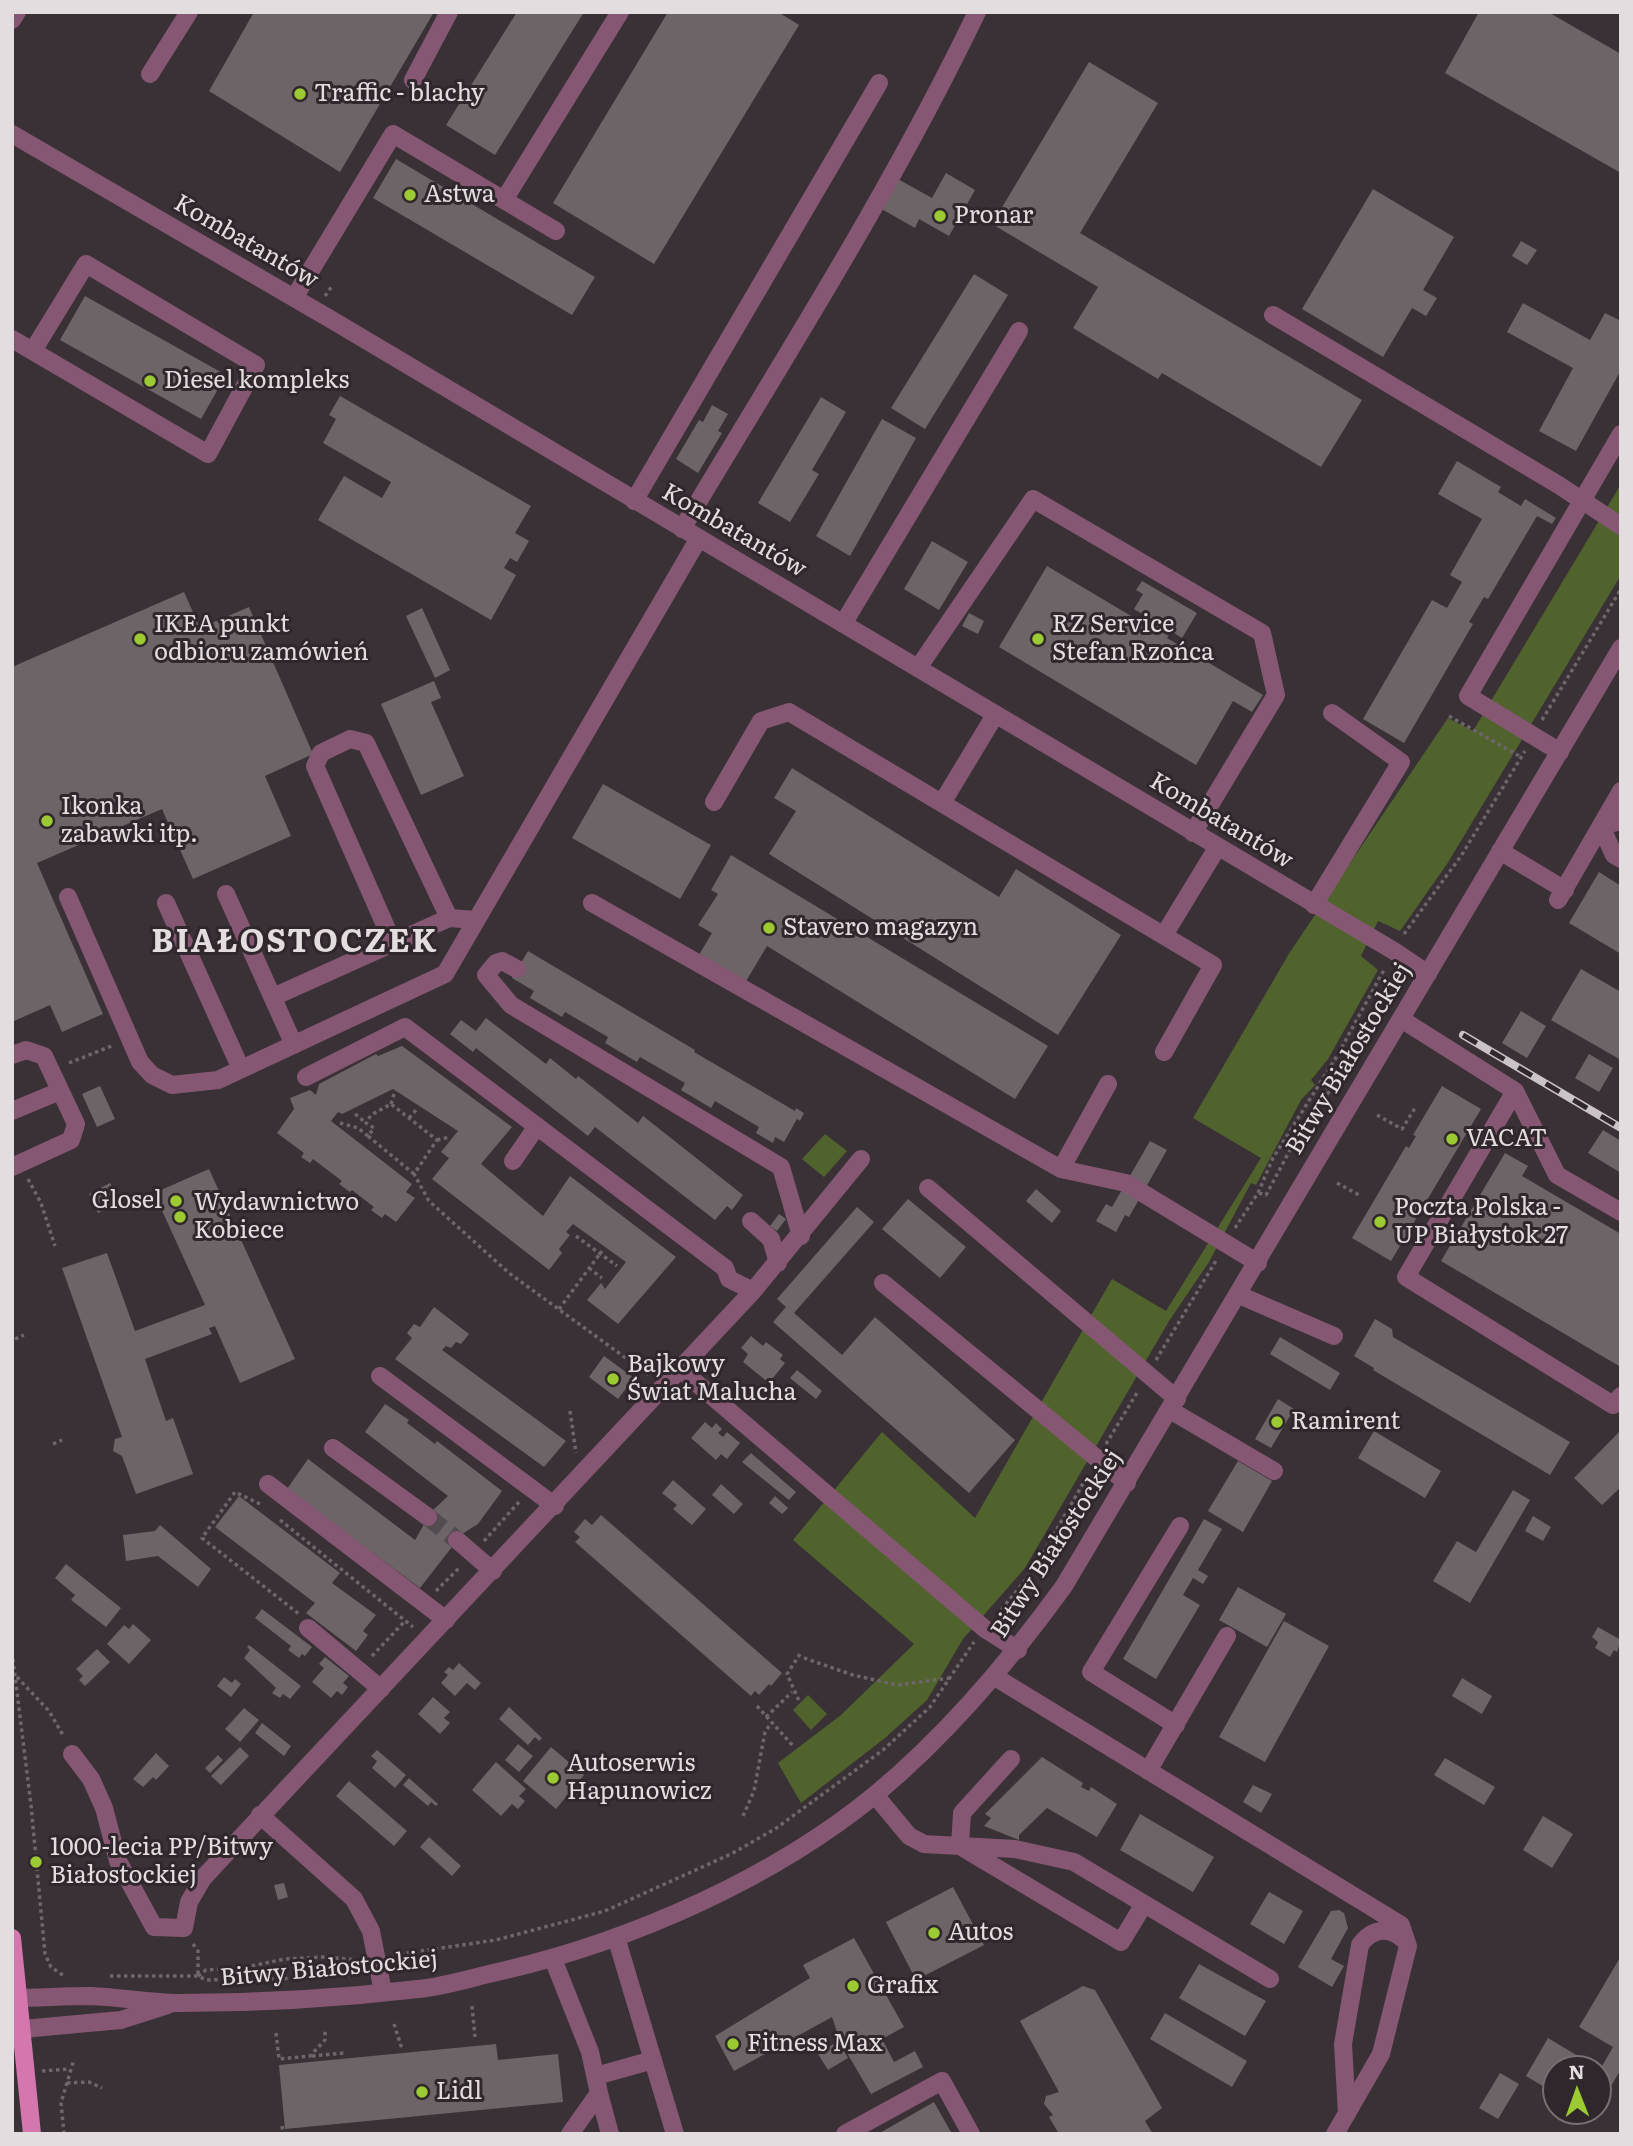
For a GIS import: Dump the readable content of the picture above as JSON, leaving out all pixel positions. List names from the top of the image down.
{
  "streets": {
    "street": ["Kombatantów", "Bitwy Białostockiej"]
  },
  "crossings": [
    ["Kombatantów", "Bitwy Białostockiej"]
  ],
  "districts": ["BIAŁOSTOCZEK"],
  "places": [
    "Traffic - blachy",
    "Astwa",
    "Pronar",
    "Diesel kompleks",
    "IKEA punkt odbioru zamówień",
    "RZ Service Stefan Rzońca",
    "Ikonka zabawki itp.",
    "Stavero magazyn",
    "VACAT",
    "Glosel",
    "Wydawnictwo Kobiece",
    "Poczta Polska - UP Białystok 27",
    "Bajkowy Świat Malucha",
    "Ramirent",
    "Autoserwis Hapunowicz",
    "1000-lecia PP/Bitwy Białostockiej",
    "Autos",
    "Grafix",
    "Fitness Max",
    "Lidl"
  ],
  "north": "top"
}
